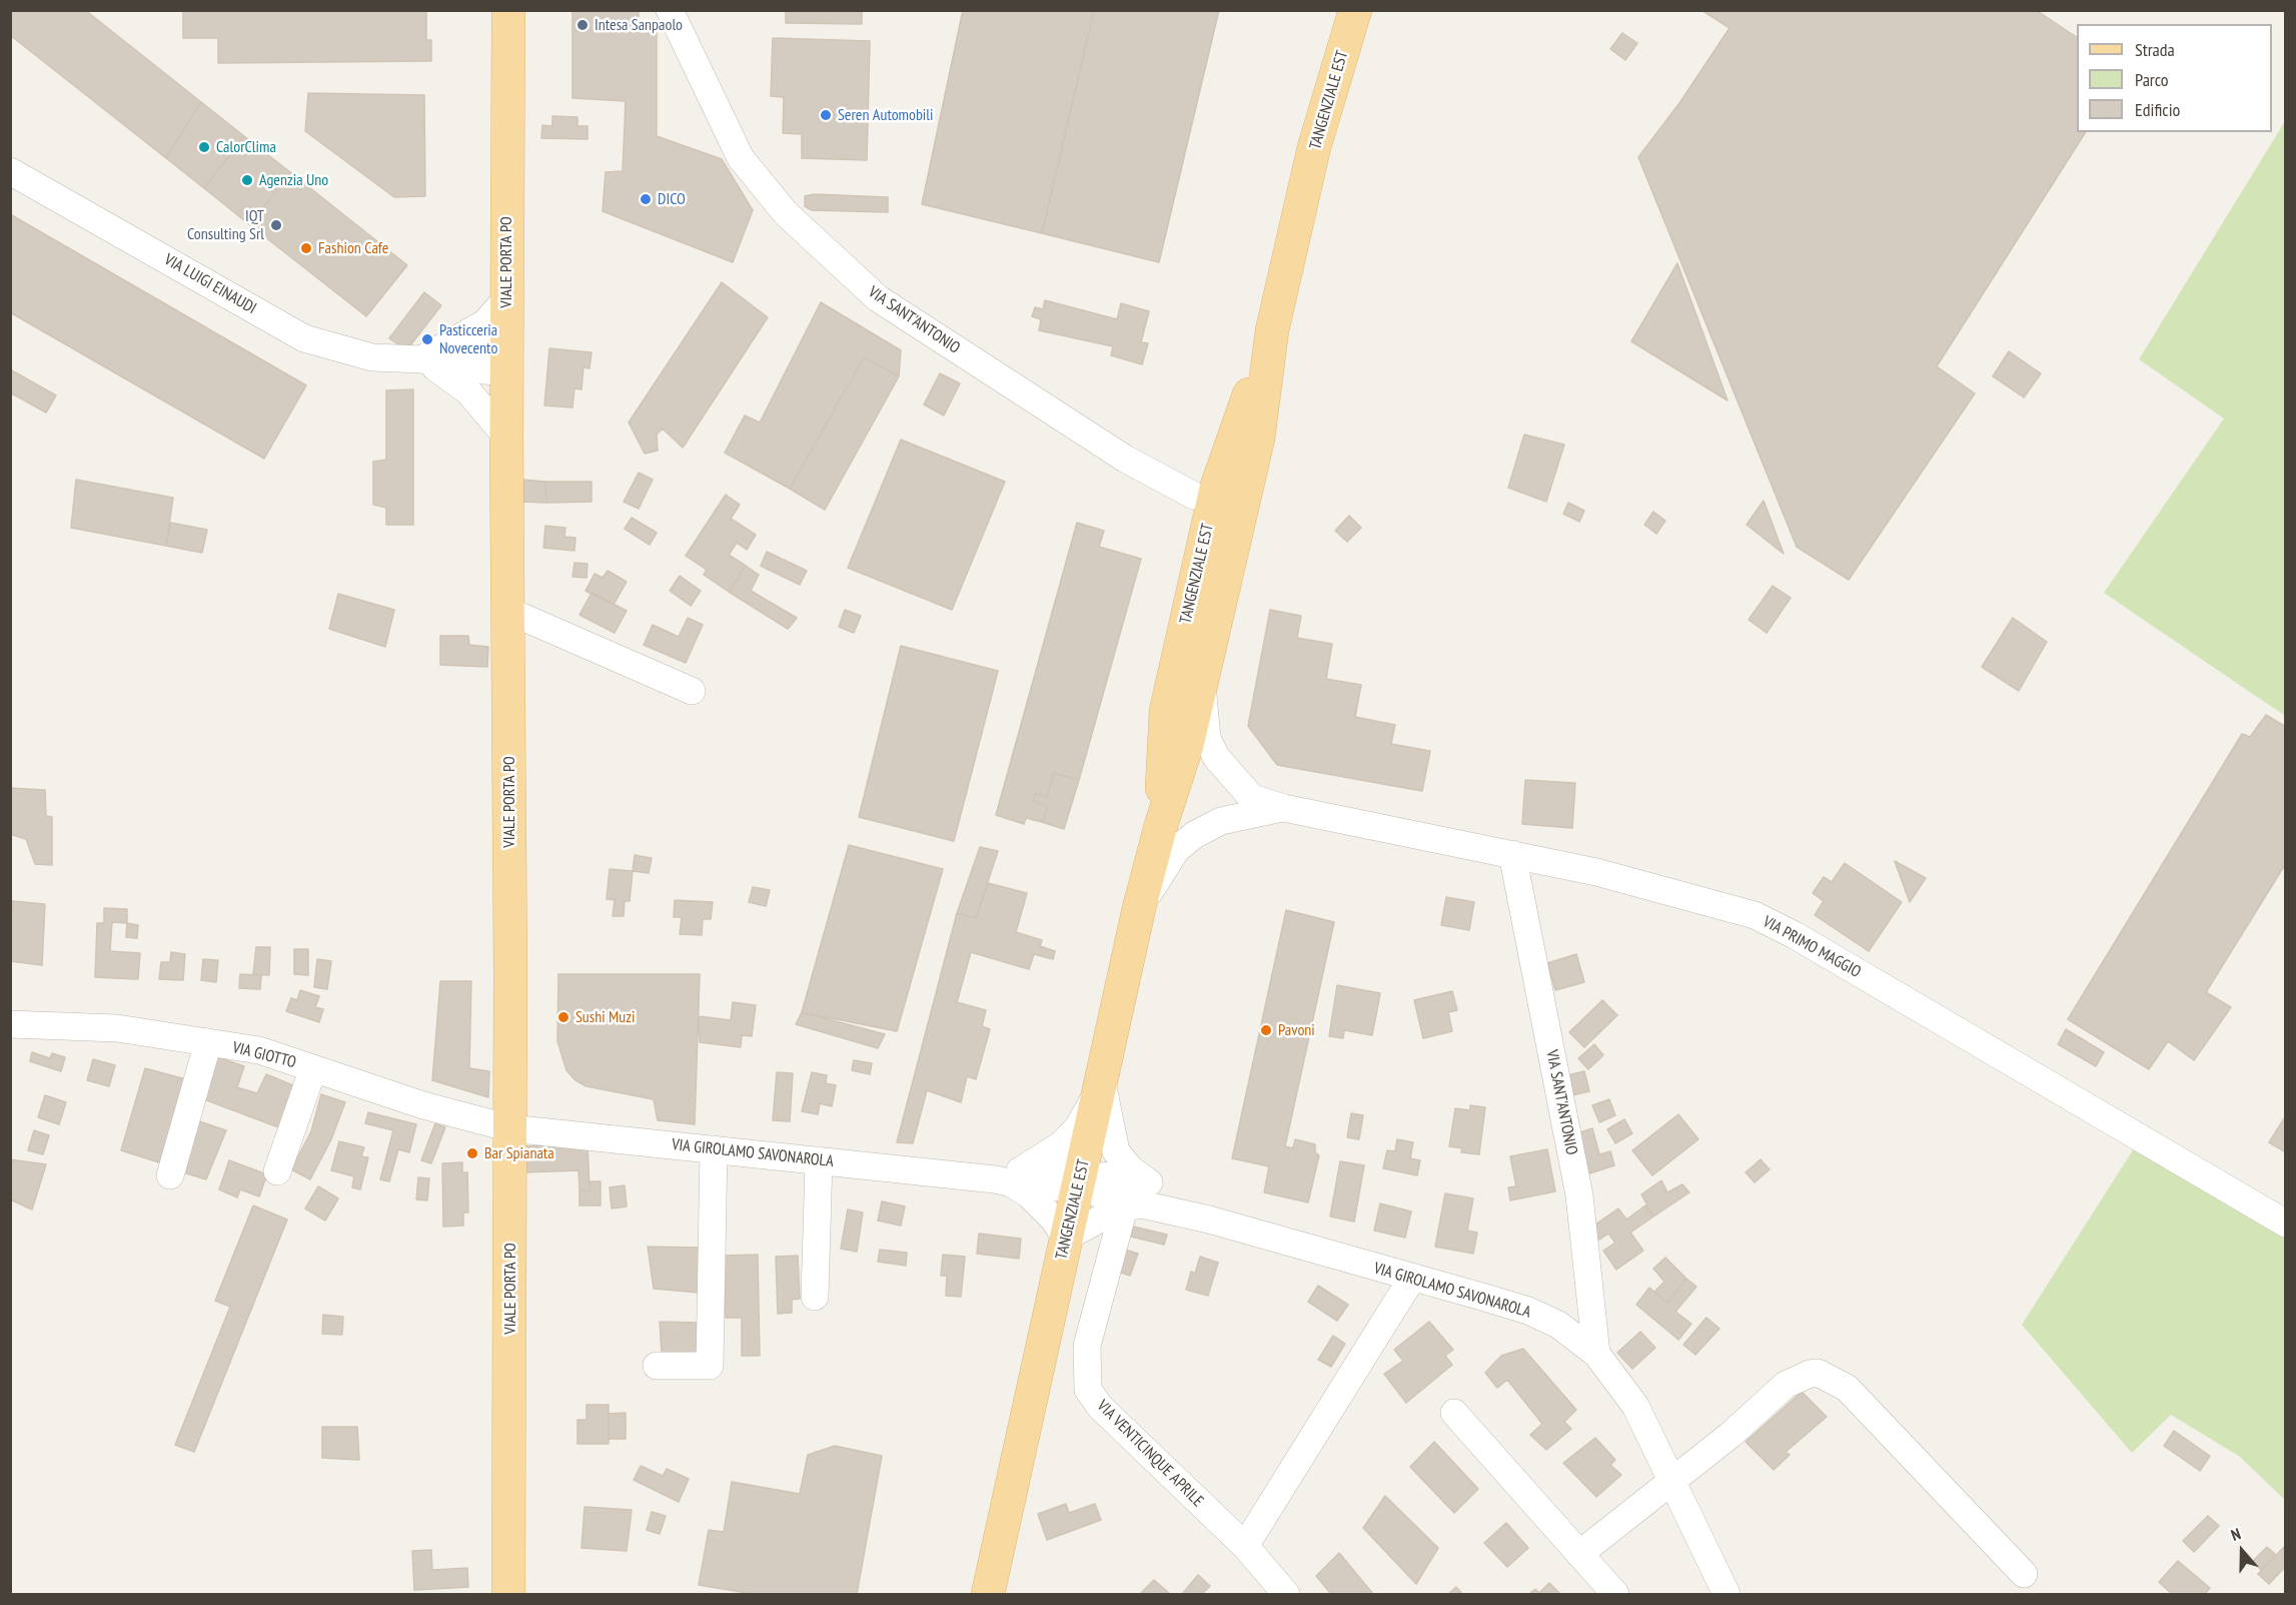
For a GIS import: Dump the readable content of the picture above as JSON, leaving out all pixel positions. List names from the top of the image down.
{
  "streets": {
    "main road": ["TANGENZIALE EST", "VIALE PORTA PO"],
    "street": [
      "VIA LUIGI EINAUDI",
      "VIA SANT'ANTONIO",
      "VIA PRIMO MAGGIO",
      "VIA GIOTTO",
      "VIA GIROLAMO SAVONAROLA",
      "VIA VENTICINQUE APRILE"
    ]
  },
  "crossings": [
    ["TANGENZIALE EST", "VIA PRIMO MAGGIO"],
    ["TANGENZIALE EST", "VIA GIROLAMO SAVONAROLA"],
    ["VIALE PORTA PO", "VIA LUIGI EINAUDI"],
    ["VIALE PORTA PO", "VIA GIOTTO"],
    ["VIALE PORTA PO", "VIA GIROLAMO SAVONAROLA"],
    ["VIA SANT'ANTONIO", "VIA PRIMO MAGGIO"],
    ["VIA SANT'ANTONIO", "VIA GIROLAMO SAVONAROLA"],
    ["VIA GIOTTO", "VIA GIROLAMO SAVONAROLA"],
    ["VIA GIROLAMO SAVONAROLA", "VIA VENTICINQUE APRILE"]
  ],
  "places": [
    "Intesa Sanpaolo",
    "Seren Automobili",
    "CalorClima",
    "Agenzia Uno",
    "DICO",
    "IQT Consulting Srl",
    "Fashion Cafe",
    "Pasticceria Novecento",
    "Sushi Muzi",
    "Pavoni",
    "Bar Spianata"
  ],
  "legend": ["Strada", "Parco", "Edificio"],
  "north": "top"
}
